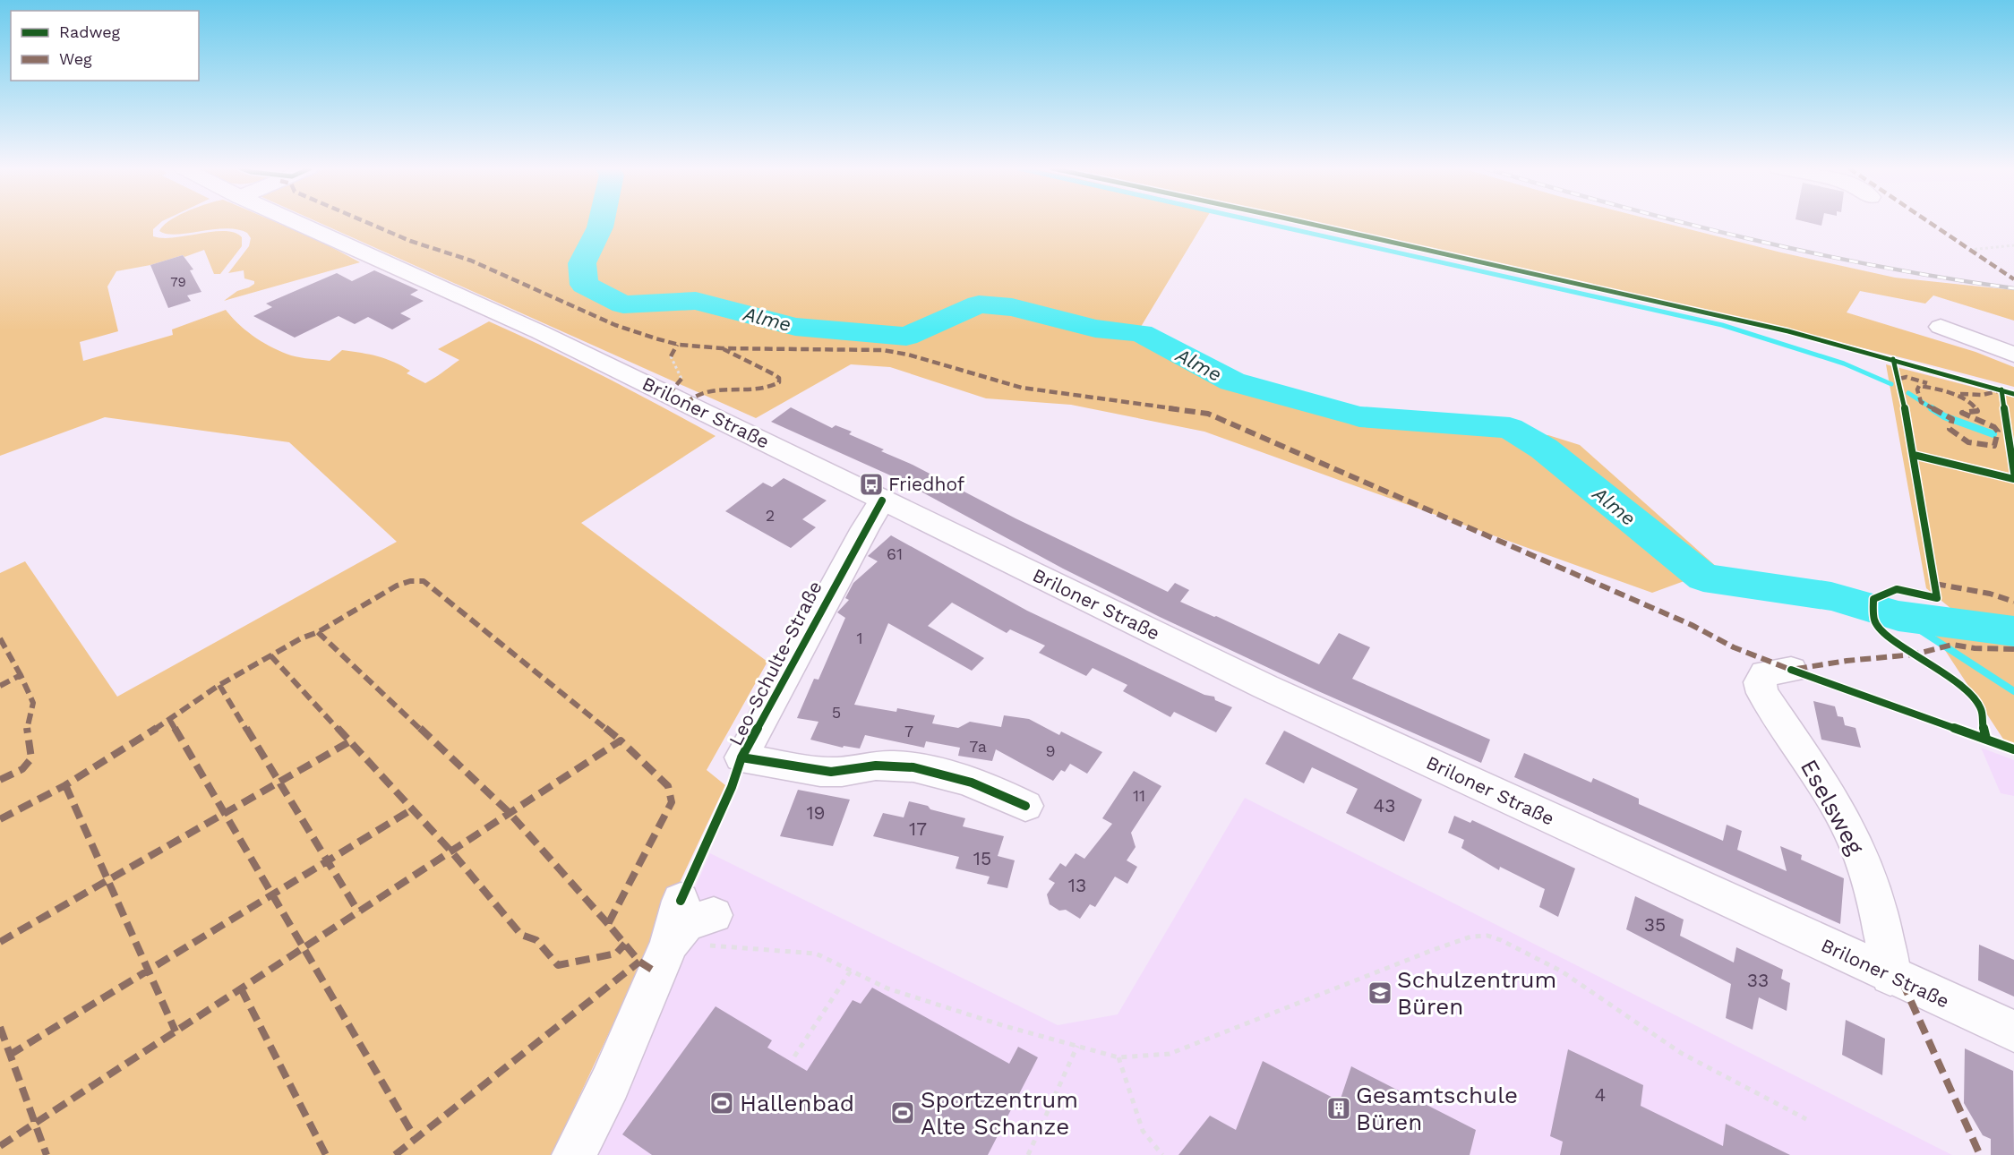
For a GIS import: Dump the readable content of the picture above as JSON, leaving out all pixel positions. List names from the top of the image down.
{
  "streets": {
    "main road": ["Briloner Straße", "Leo-Schulte-Straße", "Eselsweg"]
  },
  "crossings": [
    ["Briloner Straße", "Leo-Schulte-Straße"],
    ["Briloner Straße", "Eselsweg"]
  ],
  "water": ["Alme"],
  "places": {
    "bus stop": ["Friedhof"],
    "school or university": ["Schulzentrum Büren"],
    "sports": ["Hallenbad", "Sportzentrum Alte Schanze"],
    "building": ["Gesamtschule Büren"]
  },
  "house_numbers": [
    "79",
    "2",
    "61",
    "1",
    "5",
    "7",
    "7a",
    "9",
    "11",
    "43",
    "19",
    "17",
    "15",
    "13",
    "35",
    "33",
    "4"
  ],
  "legend": ["Radweg", "Weg"]
}
